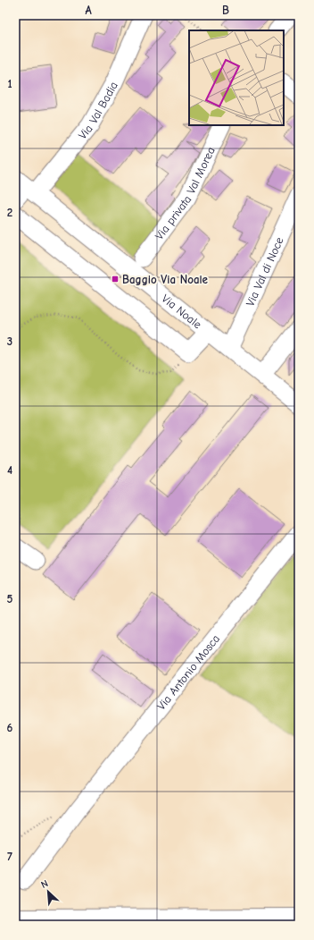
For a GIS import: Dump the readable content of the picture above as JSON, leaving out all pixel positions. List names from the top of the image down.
{
  "streets": {
    "street": [
      "Via Val Badia",
      "Via privata Val Morea",
      "Via Val di Noce",
      "Via Noale",
      "Via Antonio Mosca"
    ]
  },
  "crossings": [
    ["Via Val Badia", "Via Noale"],
    ["Via Val di Noce", "Via Noale"]
  ],
  "places": {
    "transit": ["Baggio Via Noale"]
  },
  "north": "top left",
  "grid": {
    "columns": ["A", "B"],
    "rows": [
      "1",
      "2",
      "3",
      "4",
      "5",
      "6",
      "7"
    ]
  }
}
